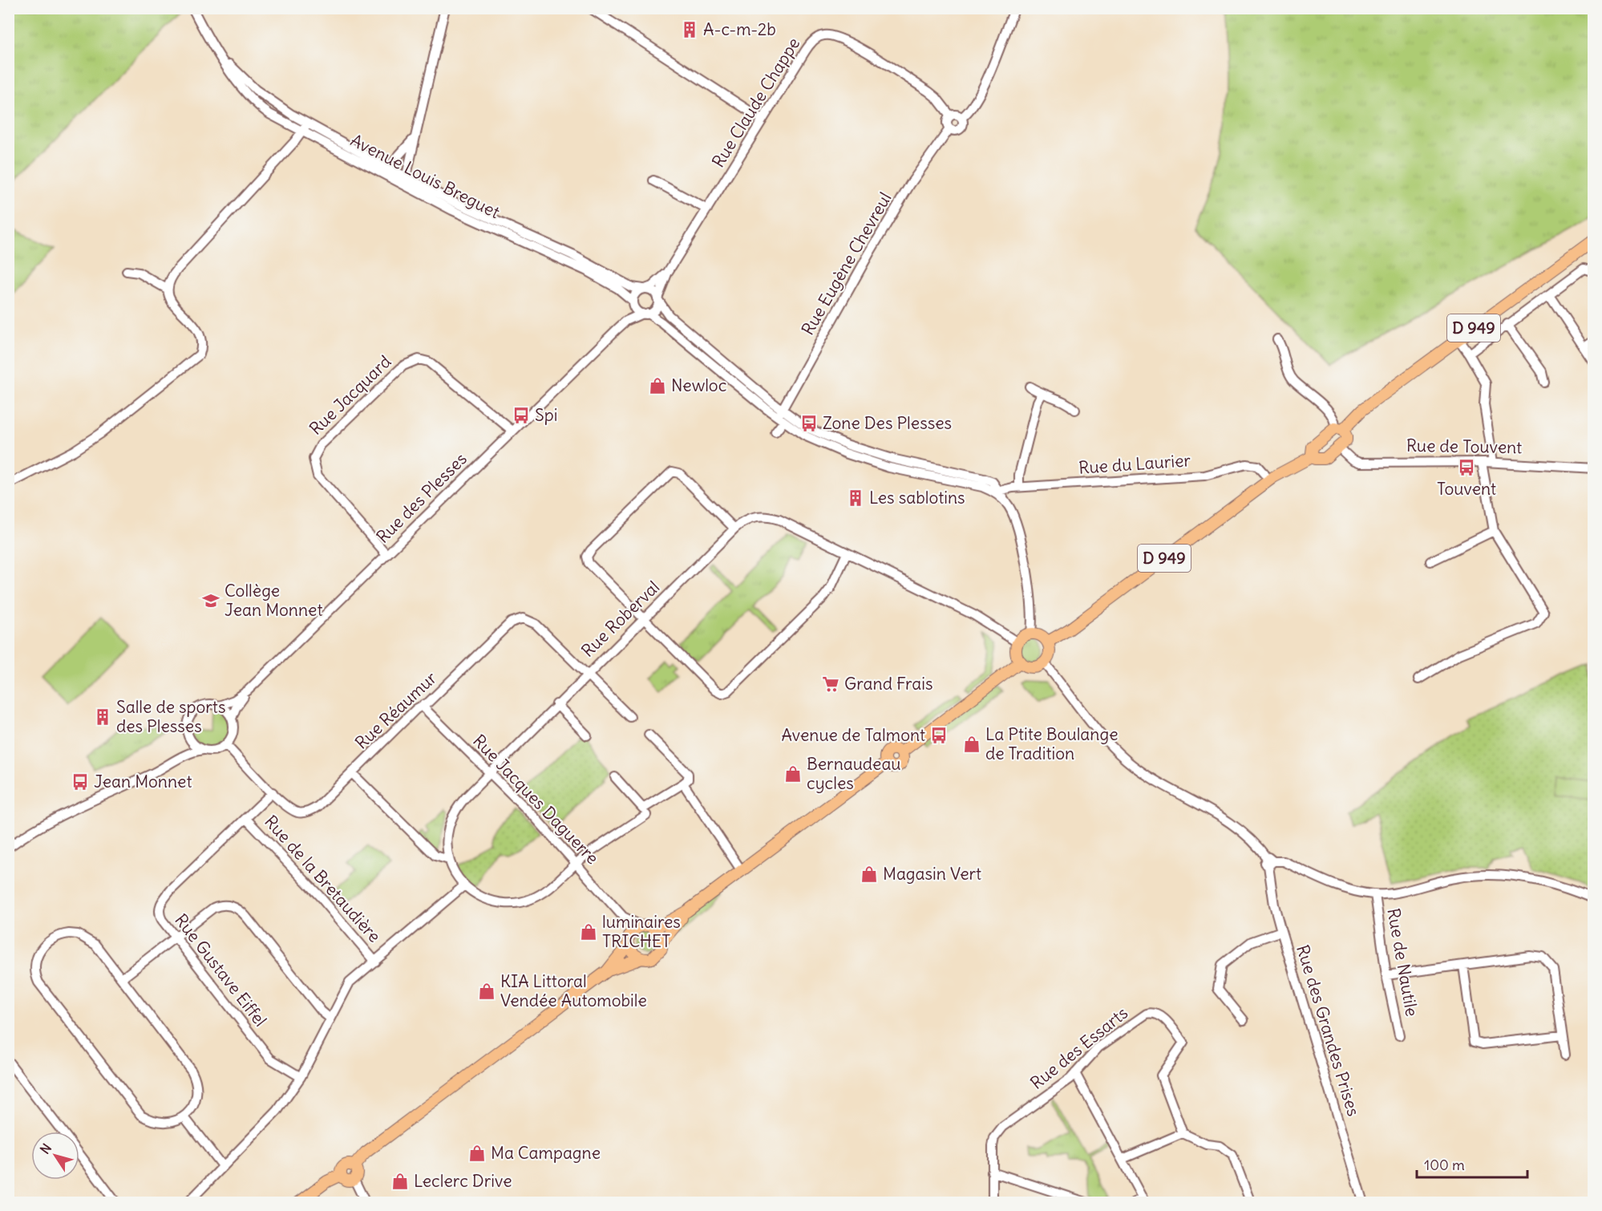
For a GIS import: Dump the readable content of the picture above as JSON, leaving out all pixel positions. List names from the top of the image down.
{
  "streets": {
    "main road": ["D 949"],
    "street": [
      "Rue Claude Chappe",
      "Avenue Louis Breguet",
      "Rue Eugène Chevreul",
      "Rue Jacquard",
      "Rue de Touvent",
      "Rue du Laurier",
      "Rue des Plesses",
      "Rue Roberval",
      "Rue Réaumur",
      "Rue Jacques Daguerre",
      "Rue de la Bretaudière",
      "Rue de Nautile",
      "Rue Gustave Eiffel",
      "Rue des Grandes Prises",
      "Rue des Essarts"
    ]
  },
  "crossings": [
    ["Rue Claude Chappe", "Avenue Louis Breguet"],
    ["Rue Claude Chappe", "Rue Eugène Chevreul"],
    ["Rue Claude Chappe", "Rue des Plesses"],
    ["Avenue Louis Breguet", "Rue des Plesses"],
    ["D 949", "Rue du Laurier"],
    ["D 949", "Rue Roberval"],
    ["Rue Jacquard", "Rue des Plesses"],
    ["Rue des Plesses", "Rue Réaumur"],
    ["Rue Roberval", "Rue Réaumur"],
    ["Rue Roberval", "Rue Jacques Daguerre"],
    ["Rue Réaumur", "Rue Jacques Daguerre"],
    ["Rue Réaumur", "Rue Gustave Eiffel"],
    ["Rue de la Bretaudière", "Rue Gustave Eiffel"]
  ],
  "places": {
    "building": ["A-c-m-2b", "Les sablotins", "Salle de sports des Plesses"],
    "shop": [
      "Newloc",
      "La Ptite Boulange de Tradition",
      "Bernaudeau cycles",
      "Magasin Vert",
      "luminaires TRICHET",
      "KIA Littoral Vendée Automobile",
      "Ma Campagne",
      "Leclerc Drive"
    ],
    "bus stop": [
      "Spi",
      "Zone Des Plesses",
      "Touvent",
      "Avenue de Talmont",
      "Jean Monnet"
    ],
    "school or university": ["Collège Jean Monnet"],
    "supermarket": ["Grand Frais"]
  },
  "scale_bar": "100 m",
  "north": "top left"
}
